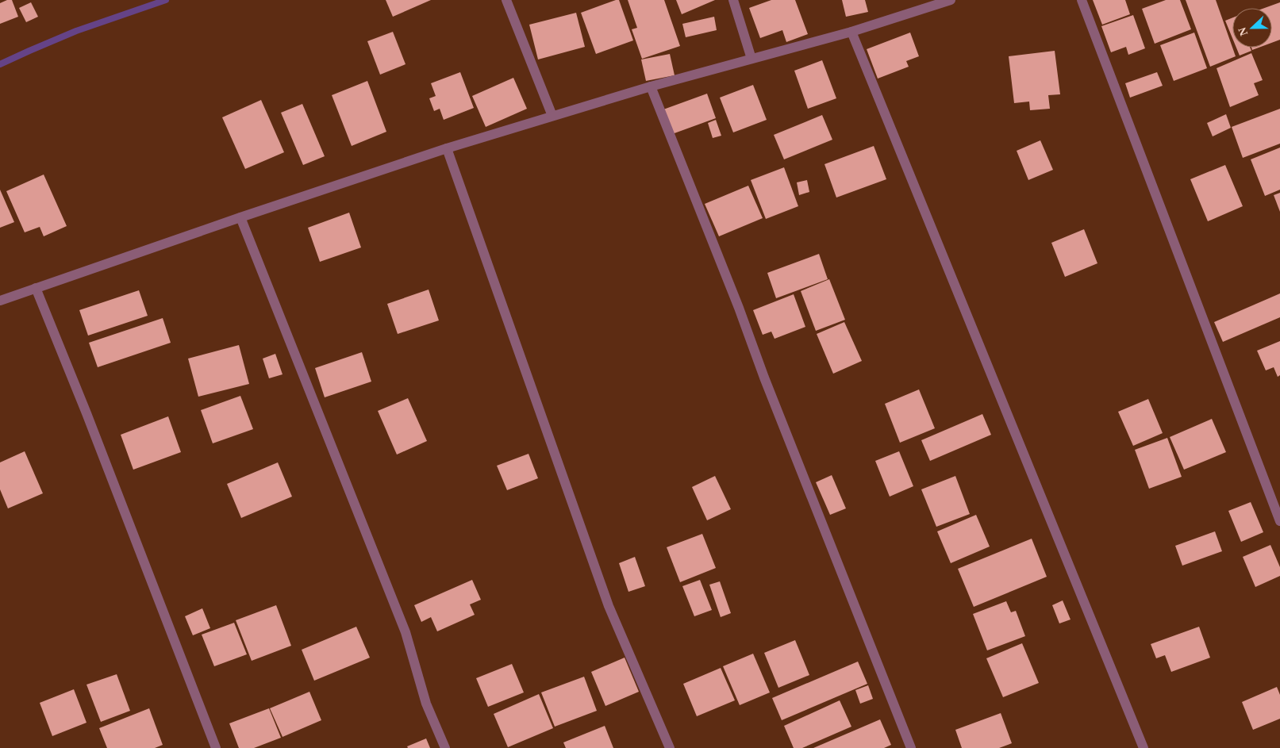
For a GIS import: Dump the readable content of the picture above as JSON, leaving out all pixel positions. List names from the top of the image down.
{
  "north": "left"
}
